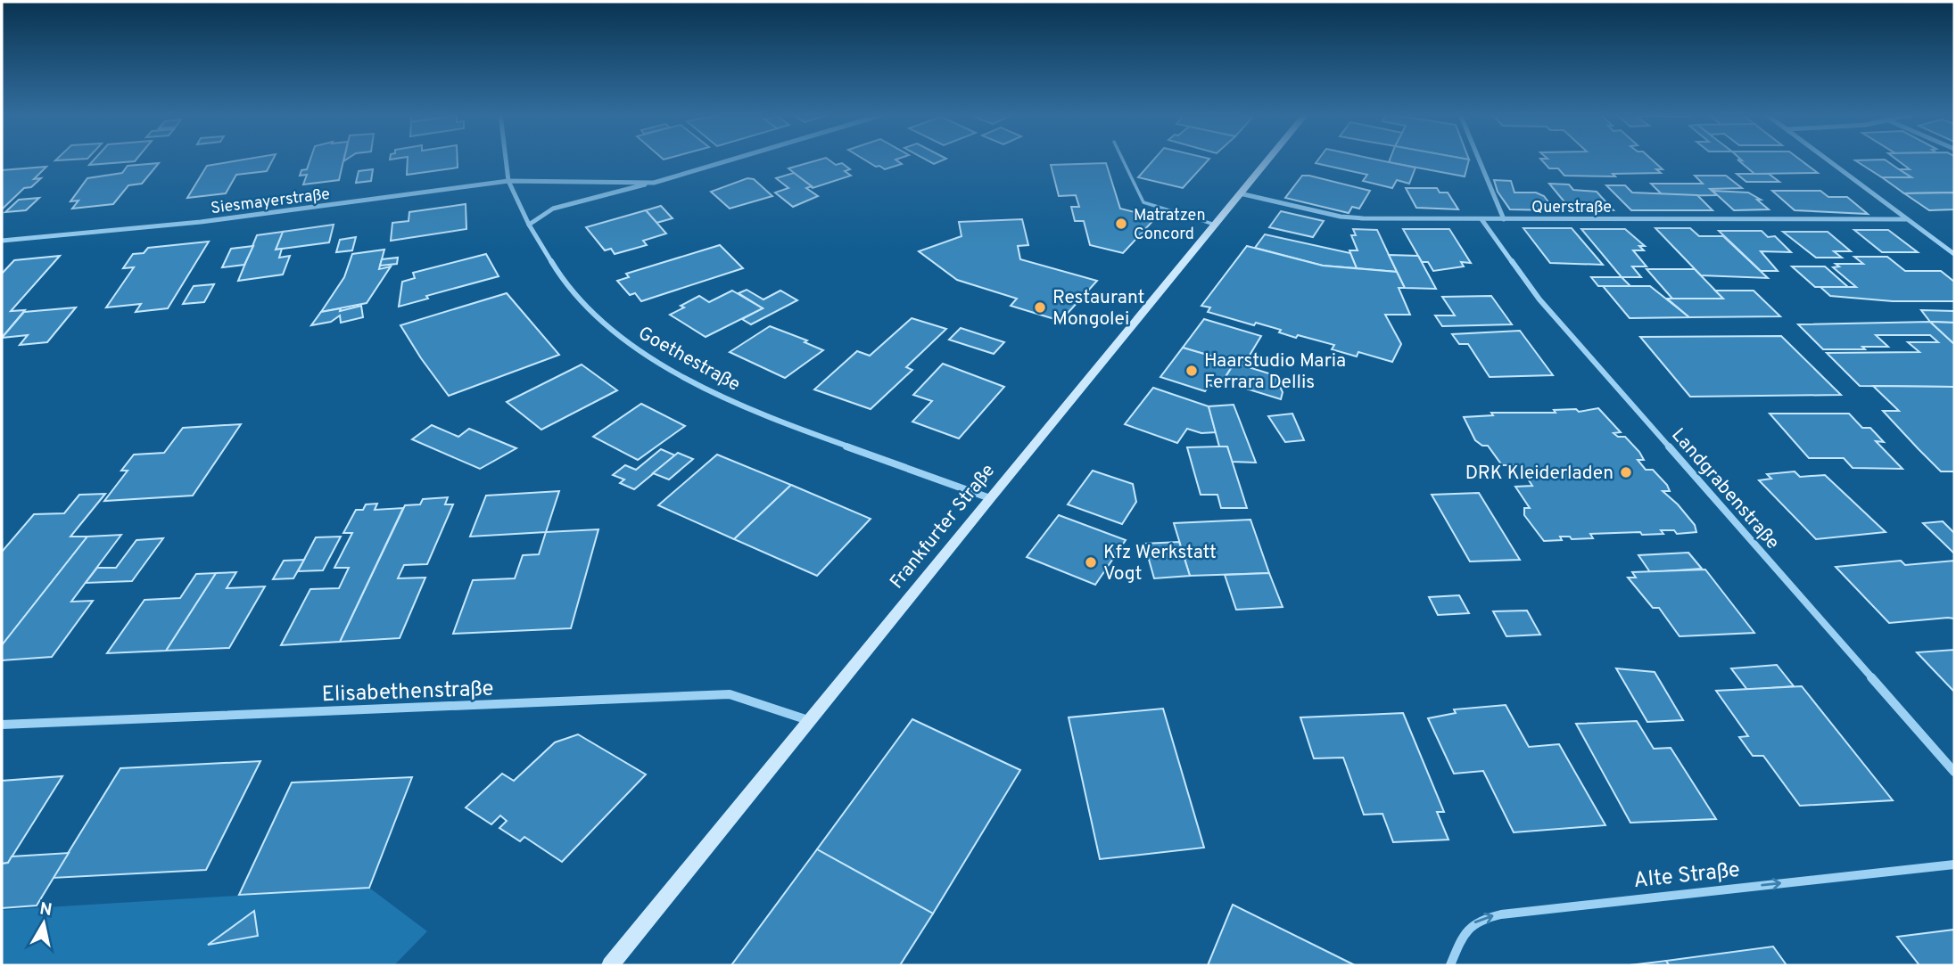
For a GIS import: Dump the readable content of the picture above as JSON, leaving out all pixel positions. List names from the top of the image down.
{
  "streets": {
    "main road": ["Frankfurter Straße"],
    "street": [
      "Siesmayerstraße",
      "Querstraße",
      "Goethestraße",
      "Landgrabenstraße",
      "Elisabethenstraße",
      "Alte Straße"
    ]
  },
  "crossings": [
    ["Siesmayerstraße", "Goethestraße"],
    ["Querstraße", "Landgrabenstraße"],
    ["Querstraße", "Frankfurter Straße"],
    ["Goethestraße", "Frankfurter Straße"],
    ["Frankfurter Straße", "Elisabethenstraße"]
  ],
  "one_way": ["Alte Straße"],
  "places": [
    "Matratzen Concord",
    "Restaurant Mongolei",
    "Haarstudio Maria Ferrara Dellis",
    "DRK Kleiderladen",
    "Kfz Werkstatt Vogt"
  ],
  "north": "top"
}
